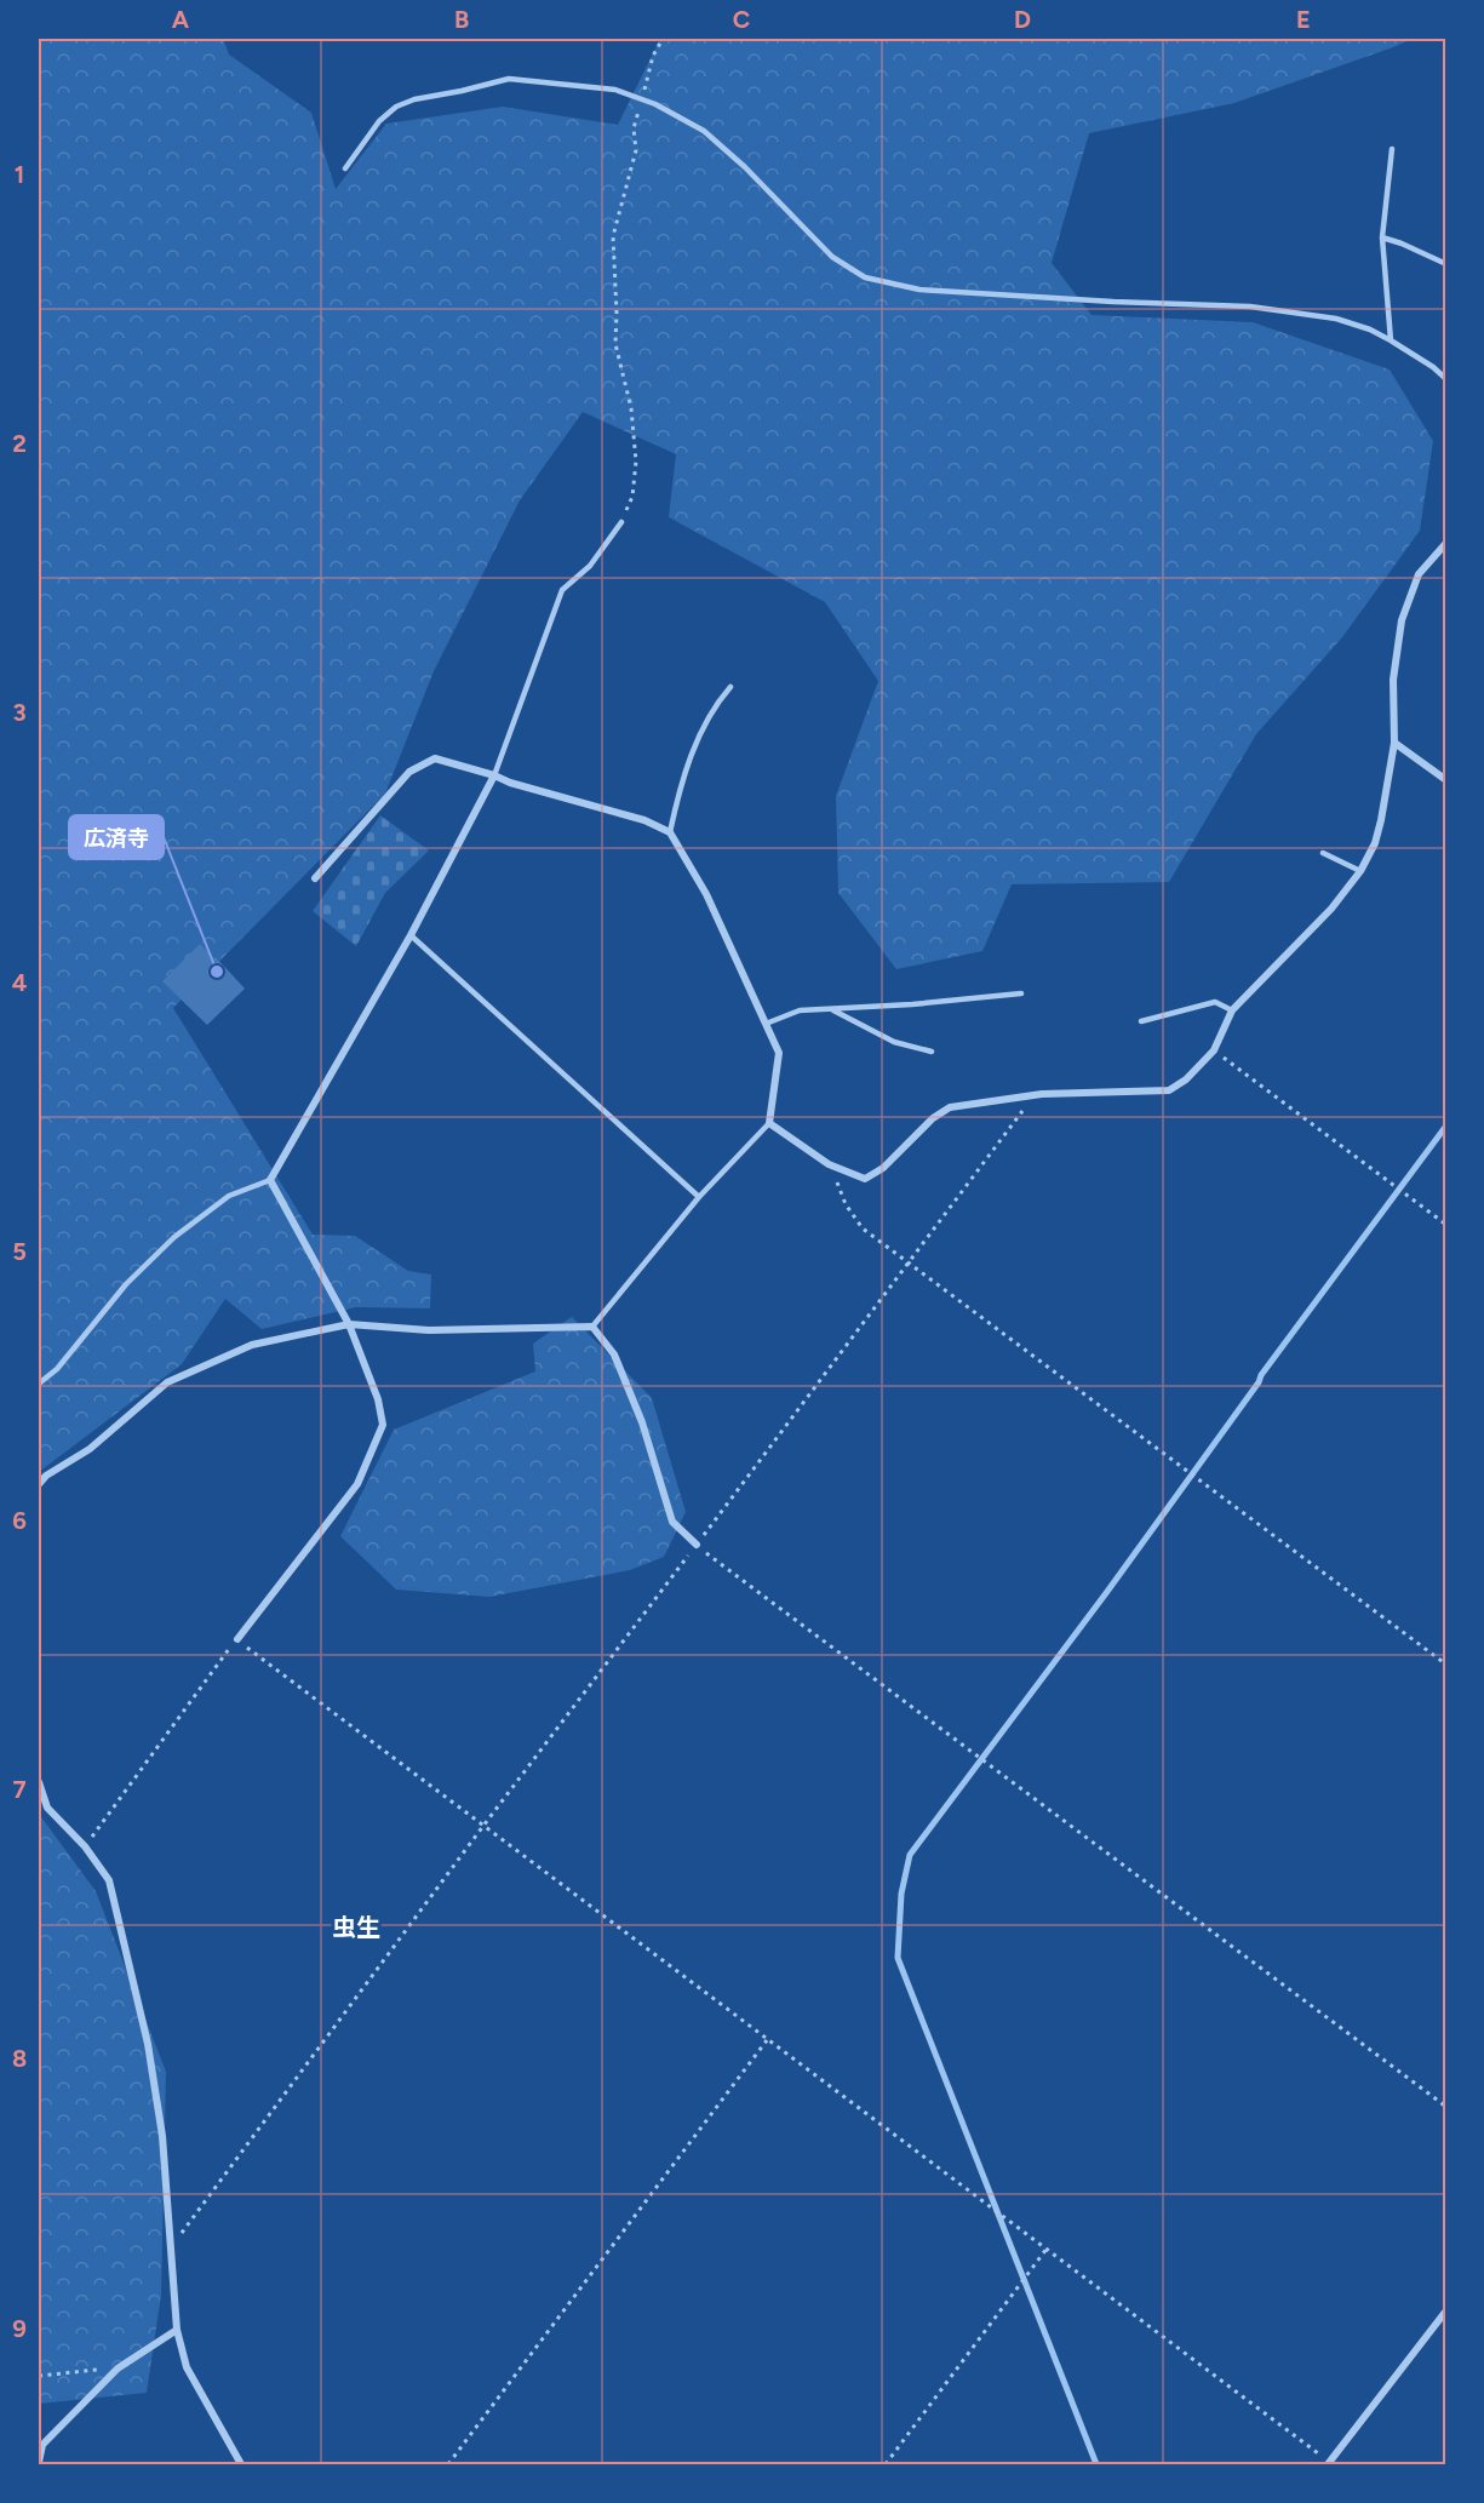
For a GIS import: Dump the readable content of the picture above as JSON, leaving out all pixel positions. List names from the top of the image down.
{
  "districts": ["虫生"],
  "places": ["広済寺"],
  "grid": {
    "columns": [
      "A",
      "B",
      "C",
      "D",
      "E"
    ],
    "rows": [
      "1",
      "2",
      "3",
      "4",
      "5",
      "6",
      "7",
      "8",
      "9"
    ]
  }
}
